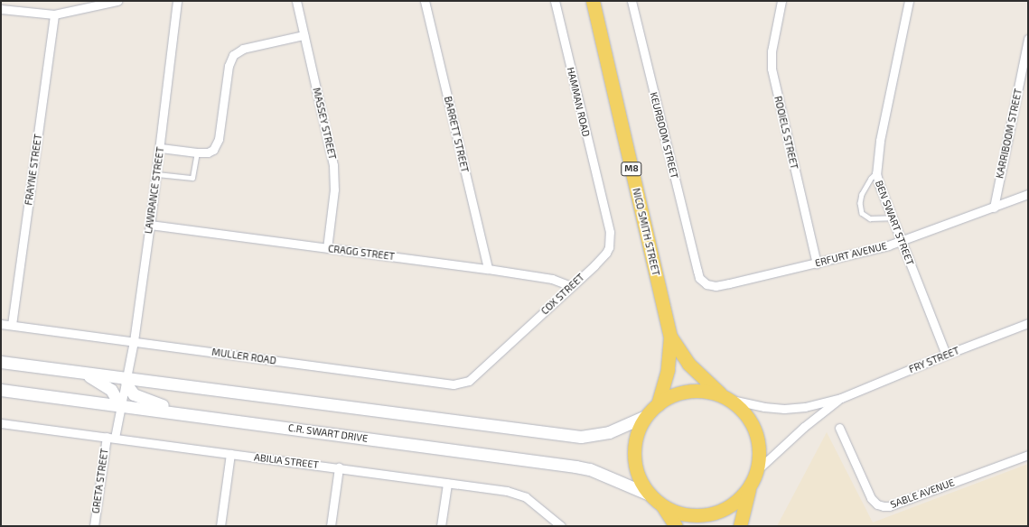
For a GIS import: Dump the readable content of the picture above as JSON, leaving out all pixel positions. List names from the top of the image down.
{
  "streets": {
    "main road": ["M8", "NICO SMITH STREET", "C.R. SWART DRIVE"],
    "street": [
      "HAMMAN ROAD",
      "MASSEY STREET",
      "ROOIELS STREET",
      "KARRIBOOM STREET",
      "BARRETT STREET",
      "KEURBOOM STREET",
      "FRAYNE STREET",
      "LAWRANCE STREET",
      "BEN SWART STREET",
      "CRAGG STREET",
      "ERFURT AVENUE",
      "COX STREET",
      "MULLER ROAD",
      "FRY STREET",
      "ABILIA STREET",
      "GRETA STREET",
      "SABLE AVENUE"
    ]
  },
  "crossings": [
    ["HAMMAN ROAD", "COX STREET"],
    ["MASSEY STREET", "CRAGG STREET"],
    ["ROOIELS STREET", "ERFURT AVENUE"],
    ["KARRIBOOM STREET", "ERFURT AVENUE"],
    ["BARRETT STREET", "CRAGG STREET"],
    ["KEURBOOM STREET", "ERFURT AVENUE"],
    ["M8", "NICO SMITH STREET"],
    ["M8", "FRY STREET"],
    ["M8", "C.R. SWART DRIVE"],
    ["FRAYNE STREET", "MULLER ROAD"],
    ["LAWRANCE STREET", "CRAGG STREET"],
    ["LAWRANCE STREET", "MULLER ROAD"],
    ["LAWRANCE STREET", "GRETA STREET"],
    ["BEN SWART STREET", "ERFURT AVENUE"],
    ["BEN SWART STREET", "FRY STREET"],
    ["NICO SMITH STREET", "FRY STREET"],
    ["NICO SMITH STREET", "C.R. SWART DRIVE"],
    ["CRAGG STREET", "COX STREET"],
    ["COX STREET", "MULLER ROAD"],
    ["FRY STREET", "C.R. SWART DRIVE"],
    ["C.R. SWART DRIVE", "GRETA STREET"],
    ["ABILIA STREET", "GRETA STREET"]
  ]
}
